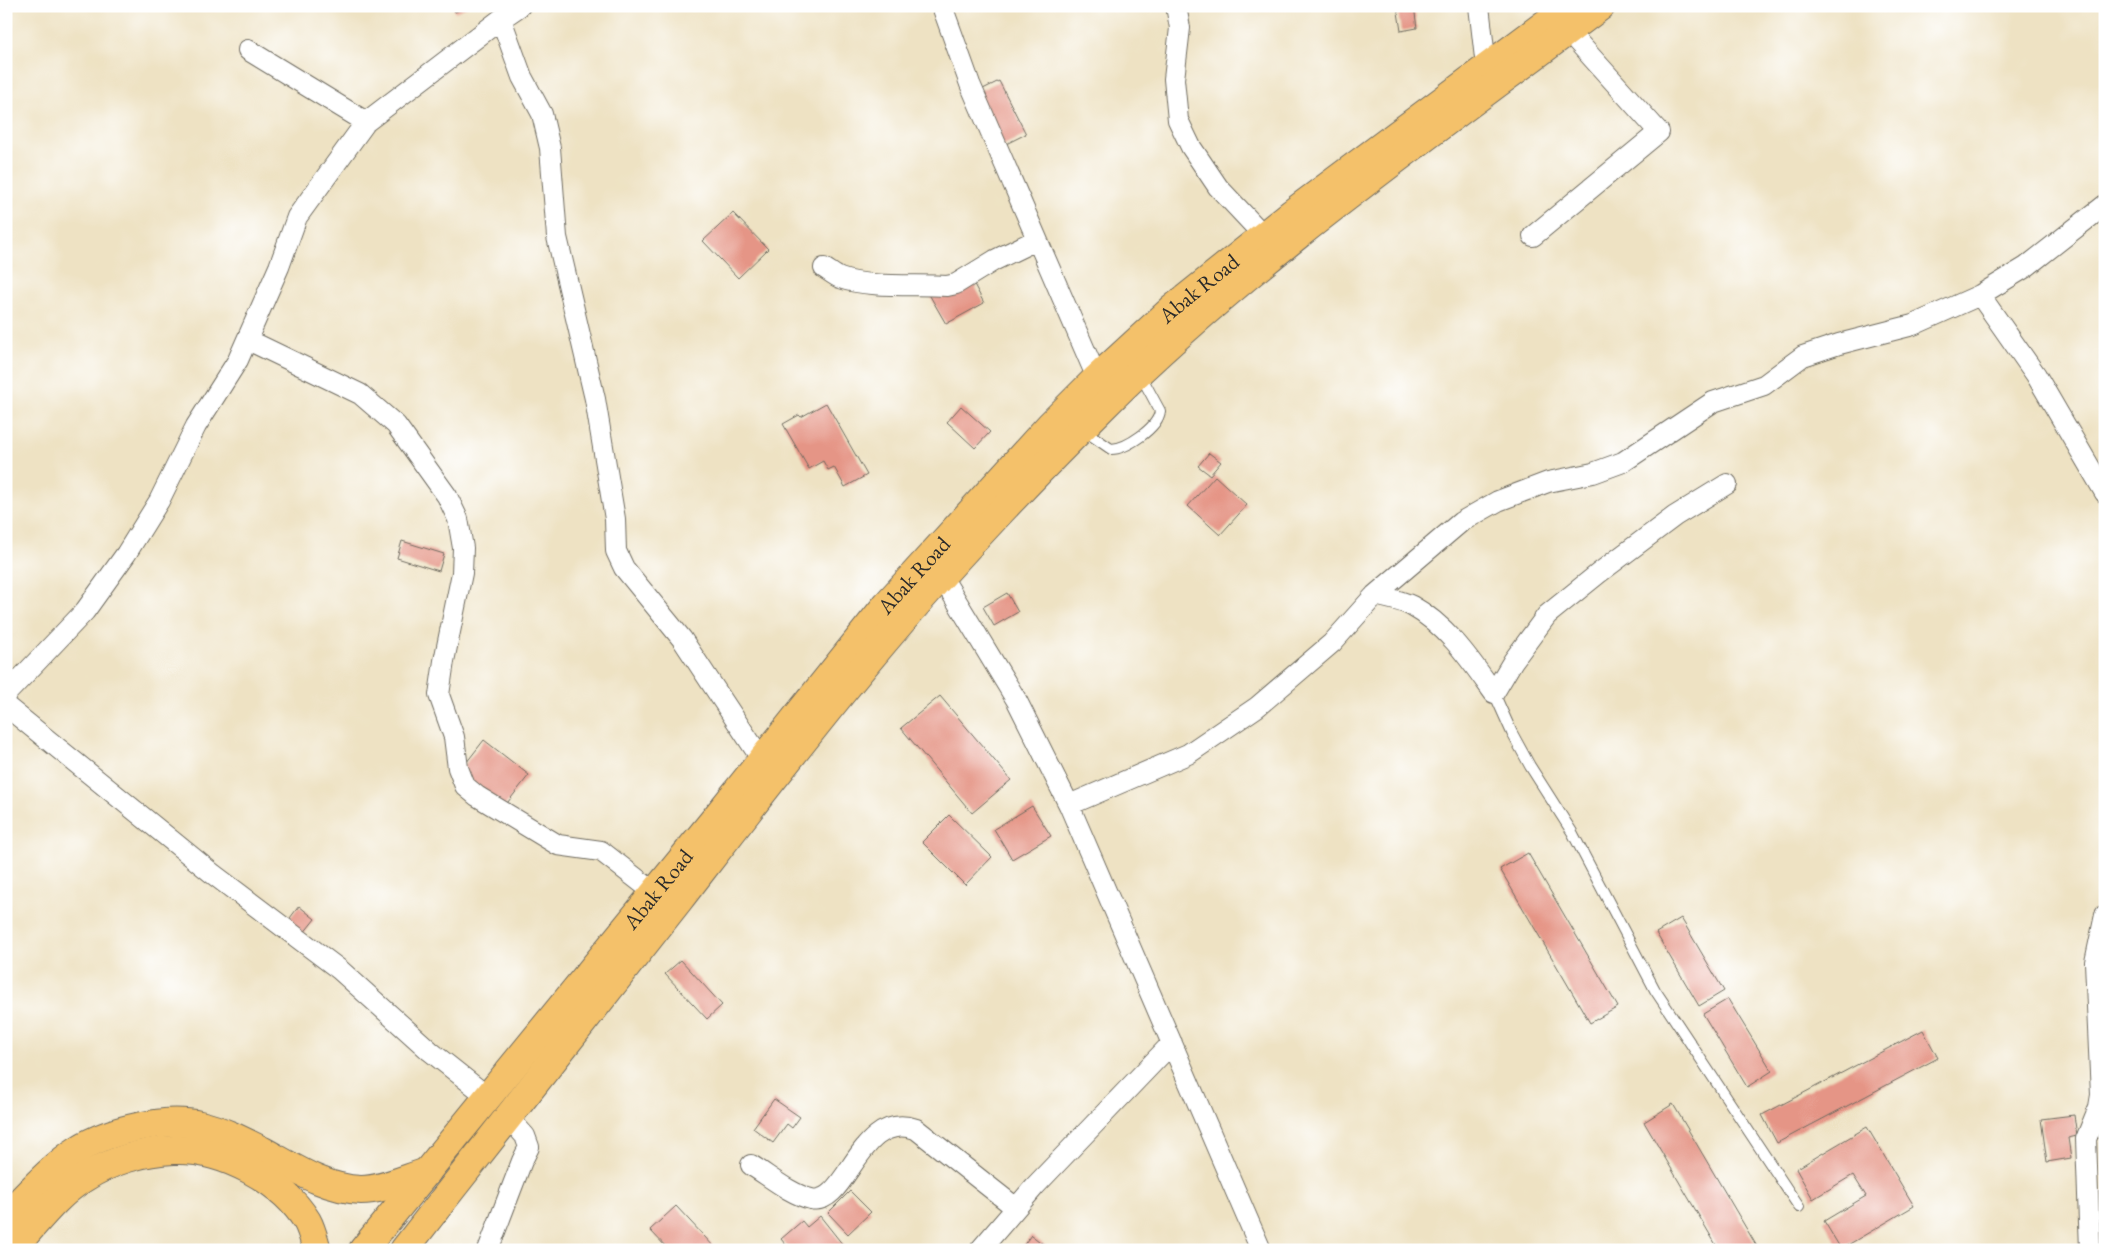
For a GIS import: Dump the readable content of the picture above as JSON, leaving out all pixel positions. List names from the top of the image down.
{
  "streets": {
    "highway": ["Abak Road"]
  }
}
